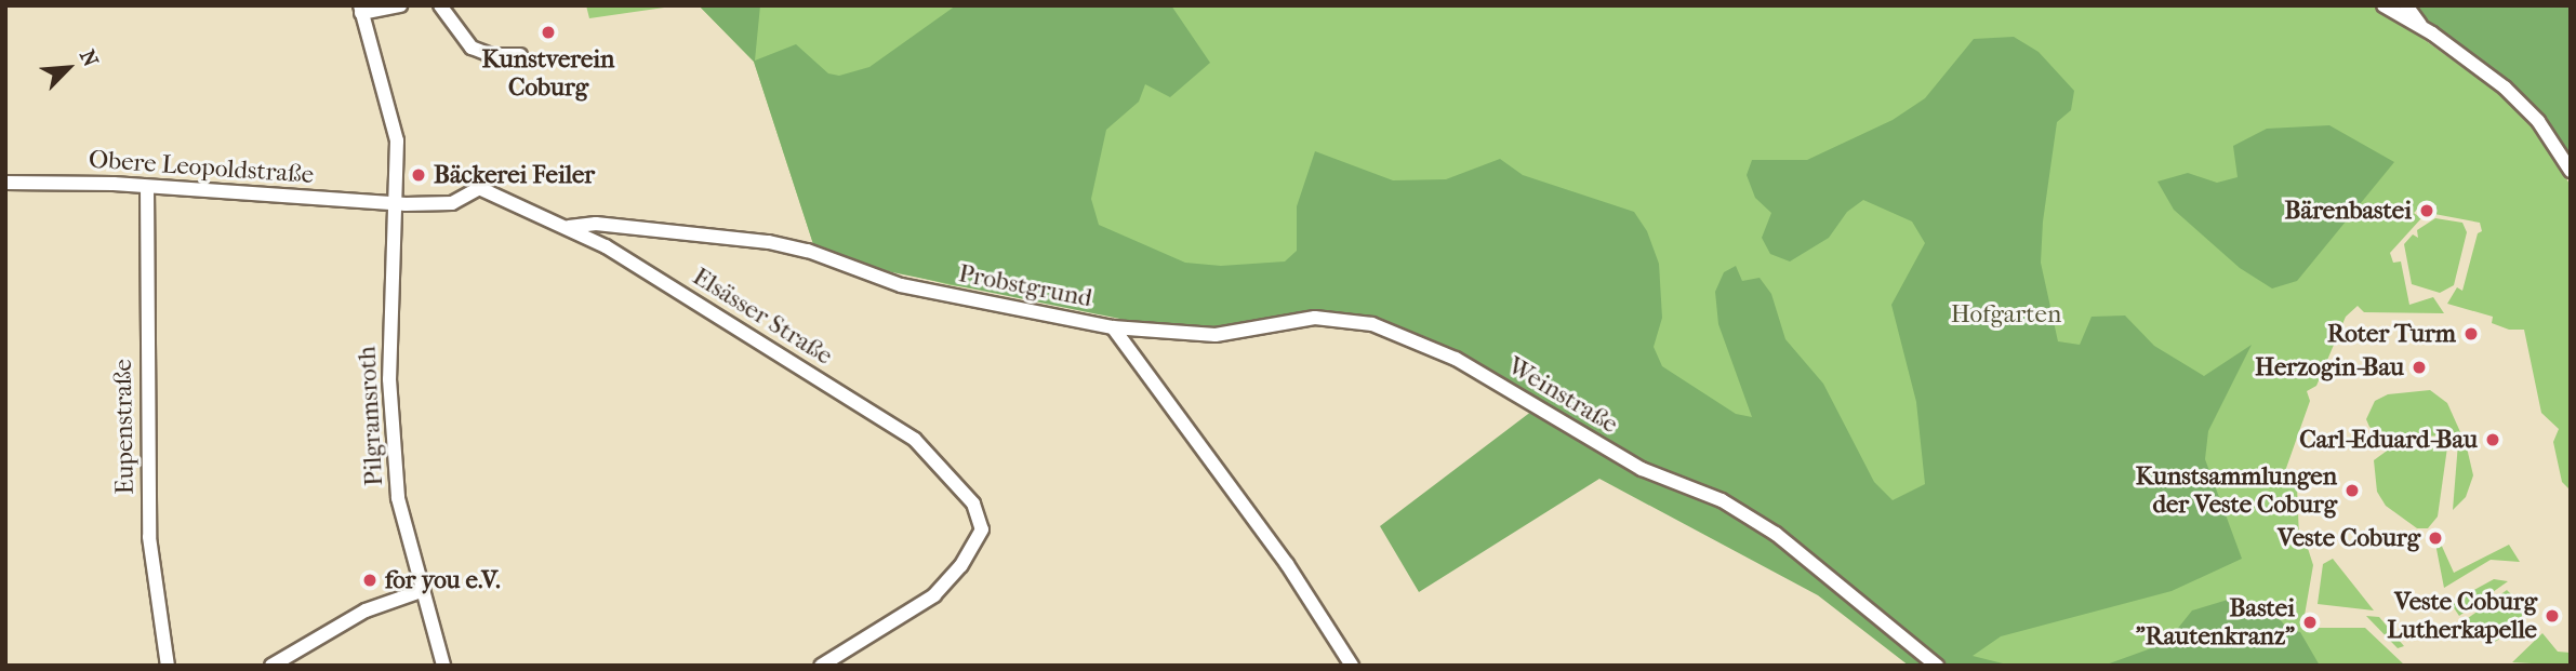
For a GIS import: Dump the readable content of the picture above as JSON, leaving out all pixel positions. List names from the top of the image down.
{
  "streets": {
    "street": [
      "Obere Leopoldstraße",
      "Probstgrund",
      "Elsässer Straße",
      "Weinstraße",
      "Pilgramsroth",
      "Eupenstraße"
    ]
  },
  "crossings": [
    ["Obere Leopoldstraße", "Elsässer Straße"],
    ["Obere Leopoldstraße", "Pilgramsroth"],
    ["Obere Leopoldstraße", "Eupenstraße"],
    ["Probstgrund", "Elsässer Straße"],
    ["Probstgrund", "Weinstraße"]
  ],
  "parks": ["Hofgarten"],
  "places": [
    "Kunstverein Coburg",
    "Bäckerei Feiler",
    "Bärenbastei",
    "Roter Turm",
    "Herzogin-Bau",
    "Carl-Eduard-Bau",
    "Kunstsammlungen der Veste Coburg",
    "Veste Coburg",
    "for you e.V.",
    "Veste Coburg Lutherkapelle",
    "Bastei \"Rautenkranz\""
  ],
  "north": "top right"
}
